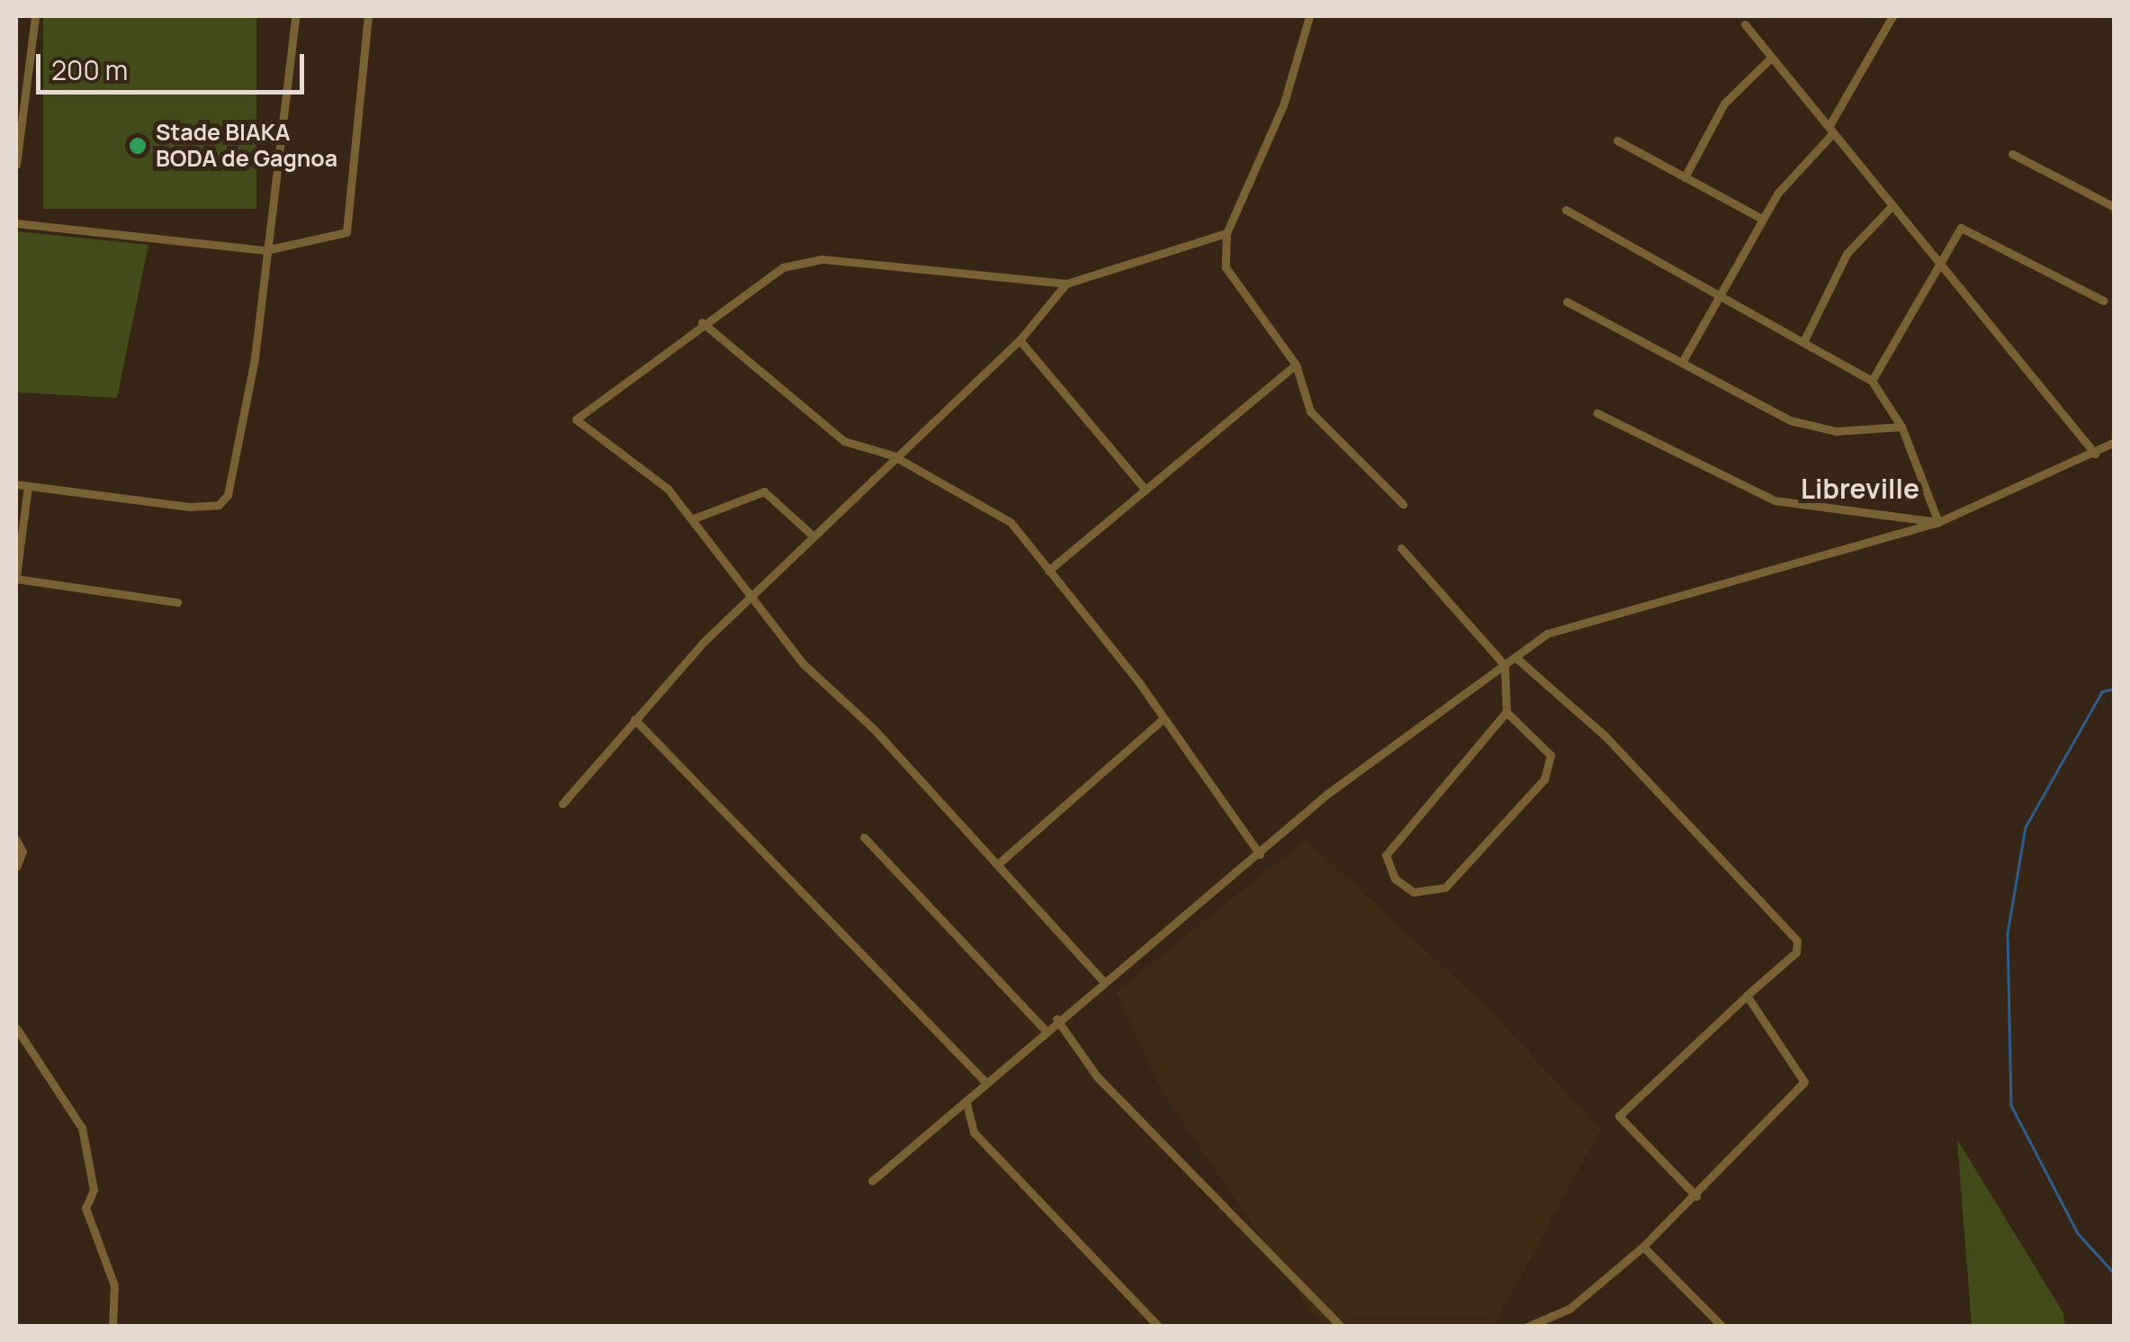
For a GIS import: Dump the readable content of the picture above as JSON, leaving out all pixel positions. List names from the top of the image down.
{
  "districts": ["Libreville"],
  "places": ["Stade BIAKA BODA de Gagnoa"],
  "scale_bar": "200 m"
}
